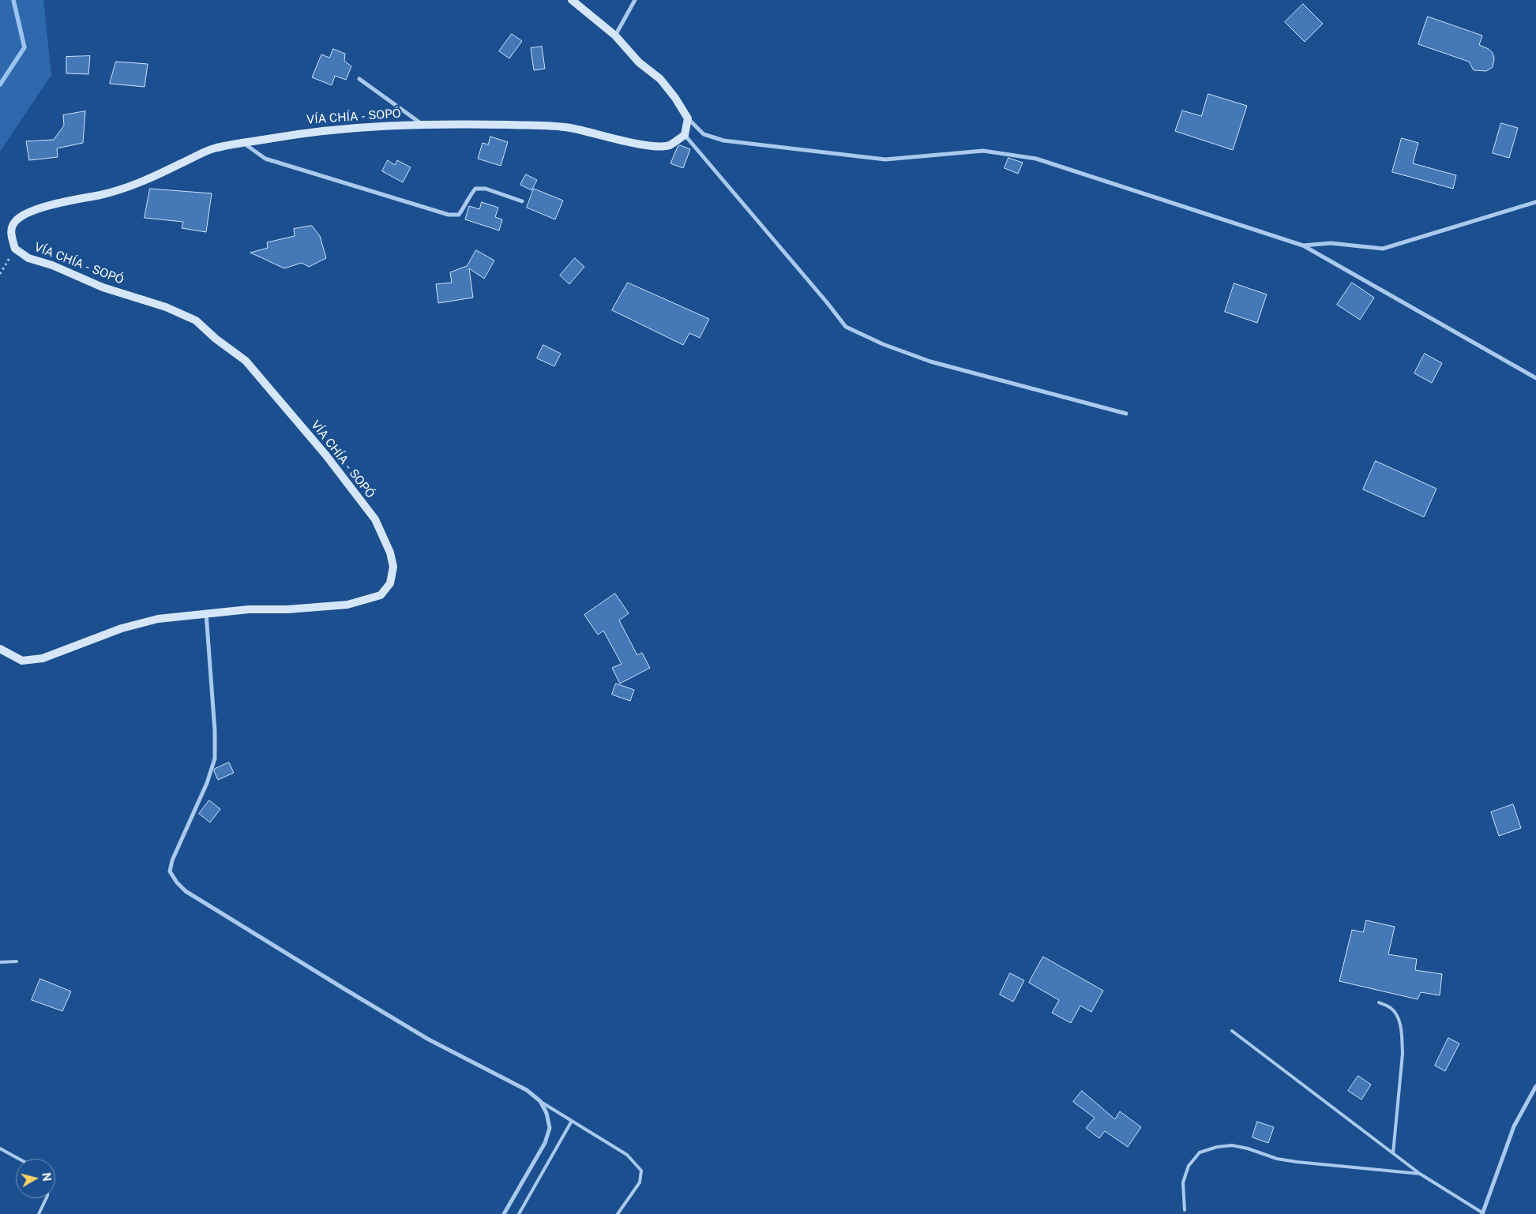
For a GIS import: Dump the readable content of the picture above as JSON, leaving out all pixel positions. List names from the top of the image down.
{
  "streets": {
    "street": ["VÍA CHÍA - SOPÓ"]
  },
  "north": "right"
}
